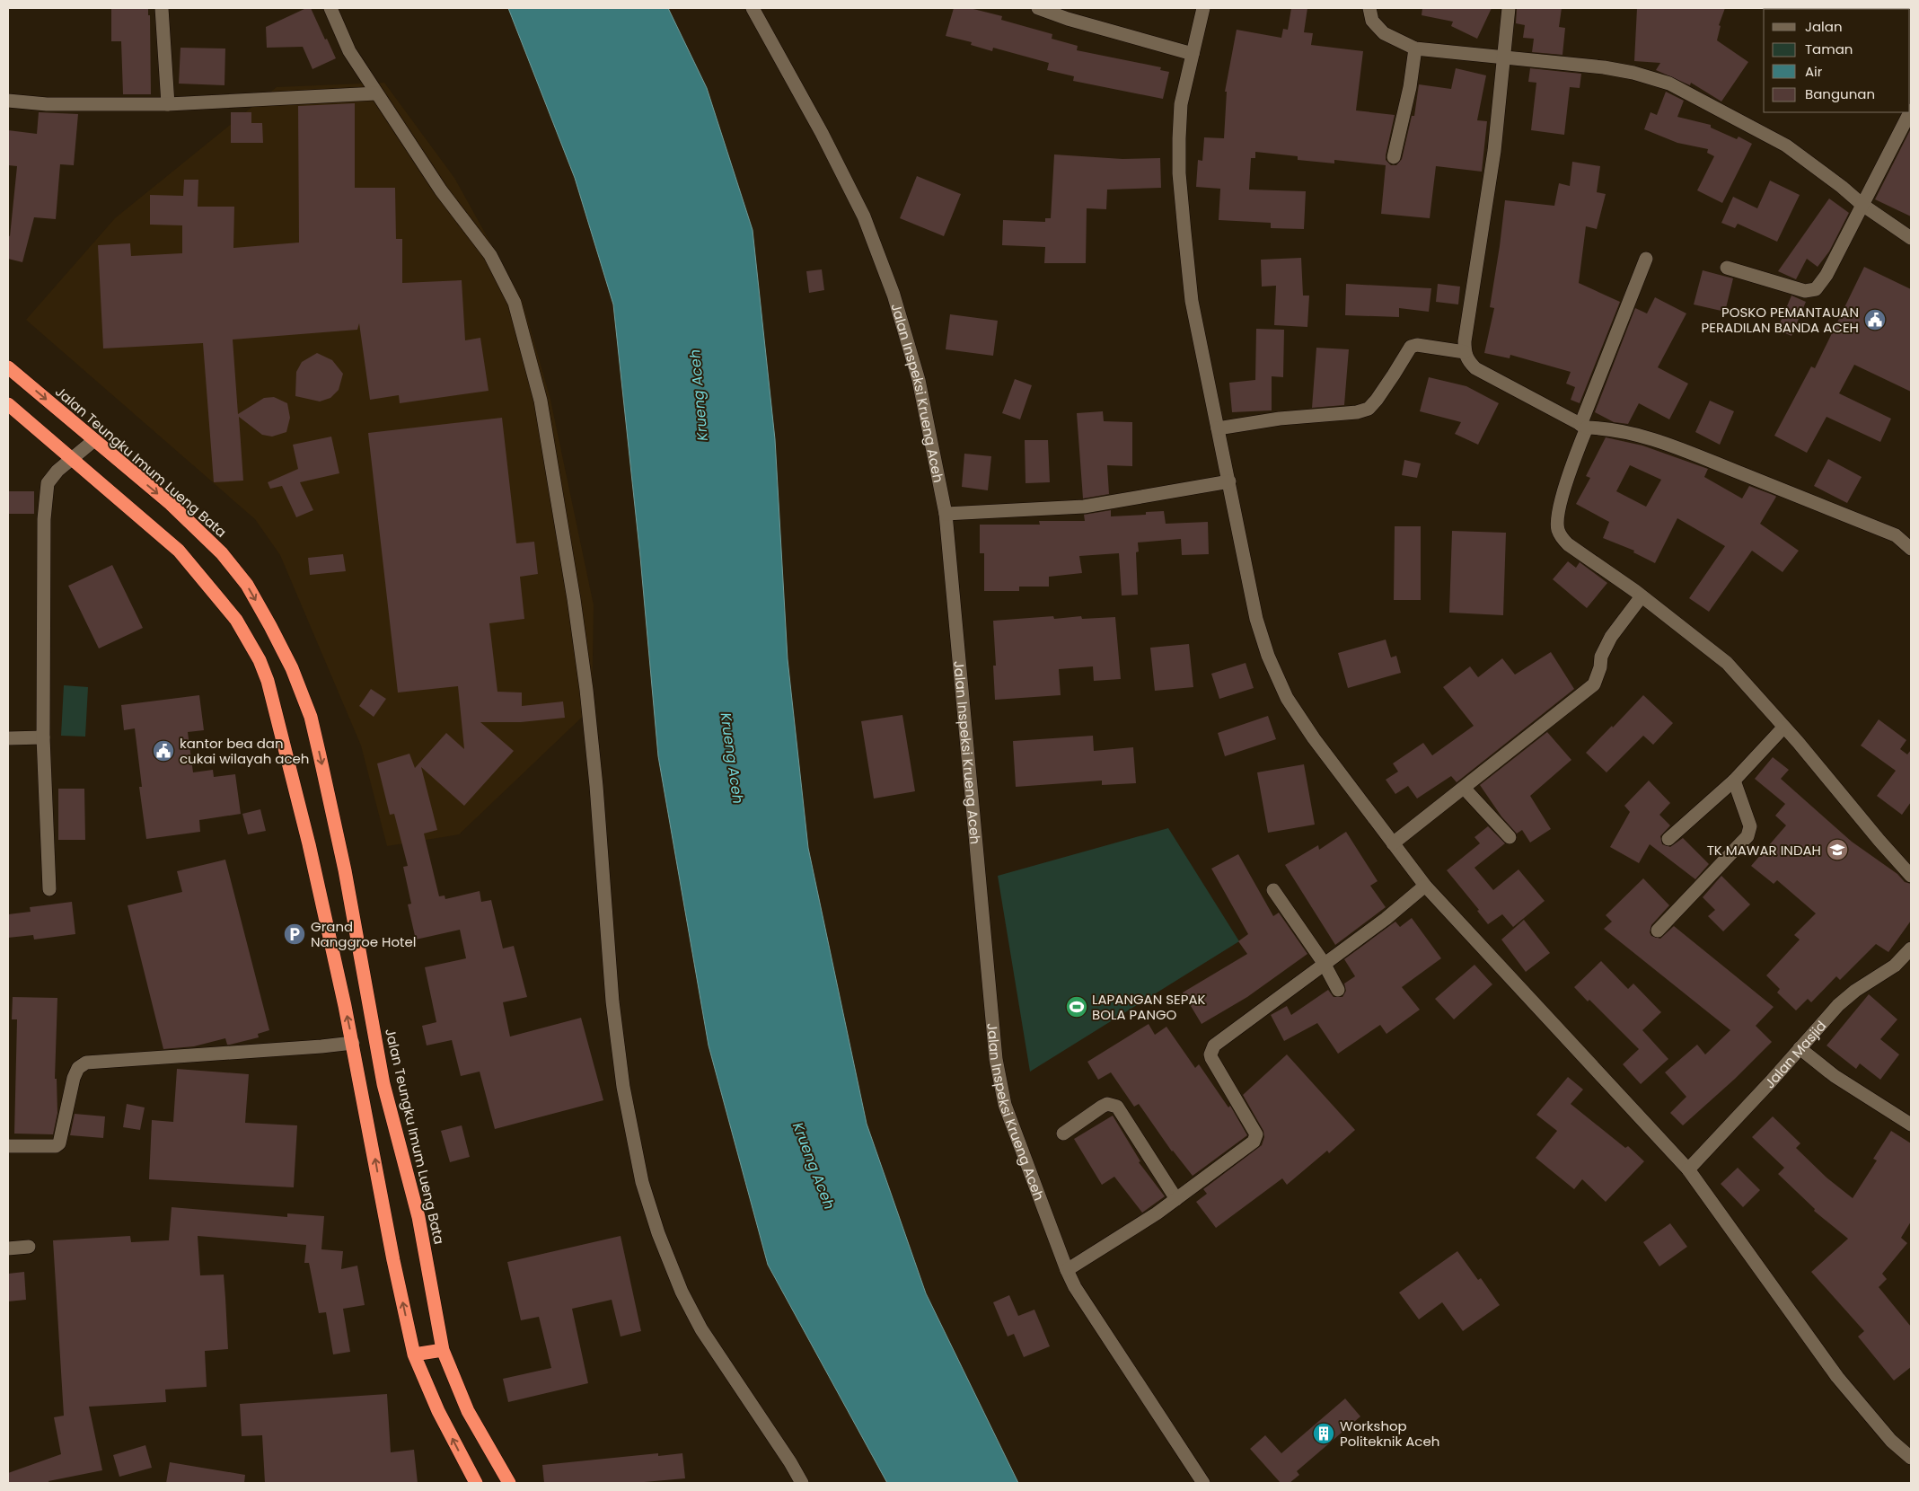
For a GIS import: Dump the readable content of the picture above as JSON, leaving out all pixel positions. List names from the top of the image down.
{
  "streets": {
    "highway": ["Jalan Teungku Imum Lueng Bata"],
    "street": ["Jalan Inspeksi Krueng Aceh", "Jalan Masjid"]
  },
  "water": ["Krueng Aceh"],
  "places": {
    "public building": ["POSKO PEMANTAUAN PERADILAN BANDA ACEH", "kantor bea dan cukai wilayah aceh"],
    "school or university": ["TK MAWAR INDAH"],
    "parking": ["Grand Nanggroe Hotel"],
    "sports": ["LAPANGAN SEPAK BOLA PANGO"],
    "building": ["Workshop Politeknik Aceh"]
  },
  "legend": [
    "Jalan",
    "Taman",
    "Air",
    "Bangunan"
  ]
}
